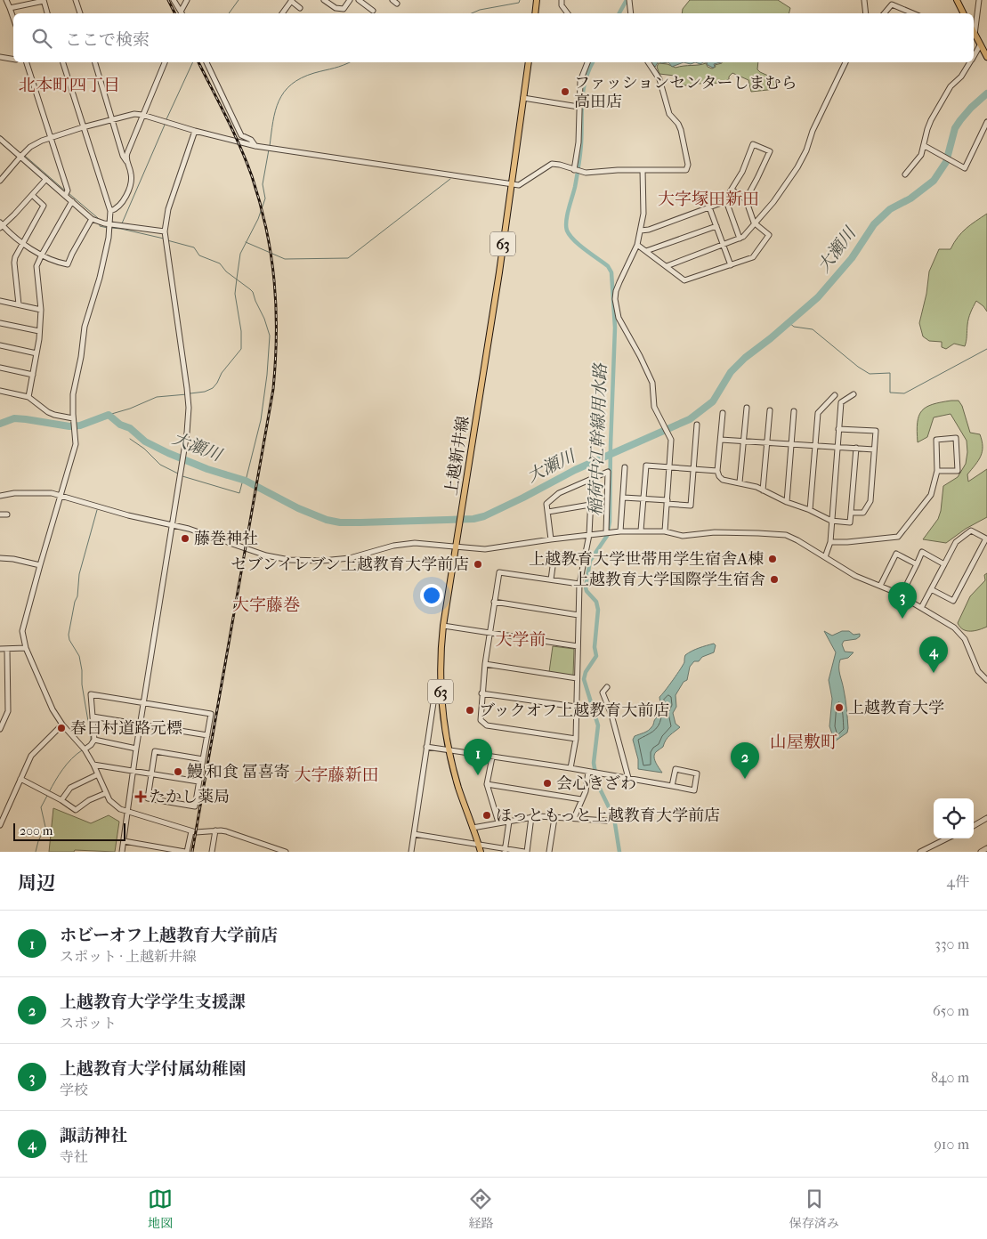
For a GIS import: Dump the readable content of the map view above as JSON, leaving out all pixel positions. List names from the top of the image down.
{
  "streets": {
    "main road": ["63", "上越新井線"]
  },
  "districts": [
    "北本町四丁目",
    "大字塚田新田",
    "大字藤巻",
    "大学前",
    "山屋敷町",
    "大字藤新田"
  ],
  "water": ["大瀬川", "稲荷中江幹線用水路"],
  "places": {
    "other": [
      "ファッションセンターしまむら 高田店",
      "藤巻神社",
      "上越教育大学世帯用学生宿舎A棟",
      "セブンイレブン上越教育大学前店",
      "上越教育大学国際学生宿舎",
      "上越教育大学",
      "ブックオフ上越教育大前店",
      "春日村道路元標",
      "鰻 和食 冨喜寄",
      "会心きざわ",
      "ほっともっと上越教育大学前店"
    ],
    "health": ["たかし薬局"]
  },
  "scale_bar": "200 m",
  "page": {
    "search": "ここで検索",
    "pins": [
      "3",
      "4",
      "1",
      "2"
    ],
    "scale": "200 m",
    "heading": ["周辺", "4件"],
    "list": [
      {
        "mark": "1",
        "name": "ホビーオフ上越教育大学前店",
        "note": "スポット · 上越新井線",
        "value": "330 m"
      },
      {
        "mark": "2",
        "name": "上越教育大学学生支援課",
        "note": "スポット",
        "value": "650 m"
      },
      {
        "mark": "3",
        "name": "上越教育大学付属幼稚園",
        "note": "学校",
        "value": "840 m"
      },
      {
        "mark": "4",
        "name": "諏訪神社",
        "note": "寺社",
        "value": "910 m"
      }
    ],
    "nav": ["地図", "経路", "保存済み"]
  }
}
